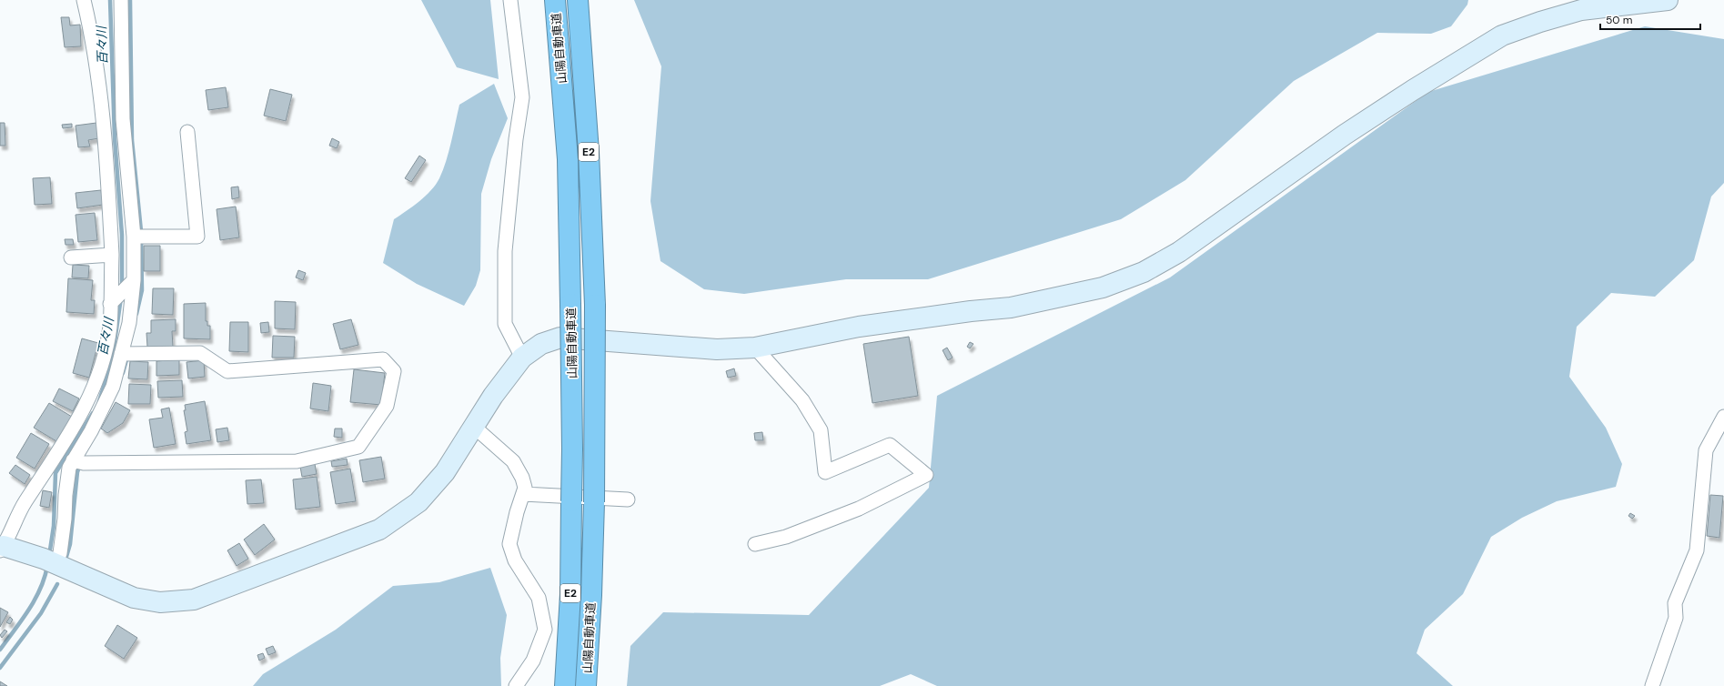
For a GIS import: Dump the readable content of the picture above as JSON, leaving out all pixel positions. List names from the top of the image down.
{
  "streets": {
    "highway": ["山陽自動車道", "E2"]
  },
  "water": ["百々川"],
  "scale_bar": "50 m"
}
